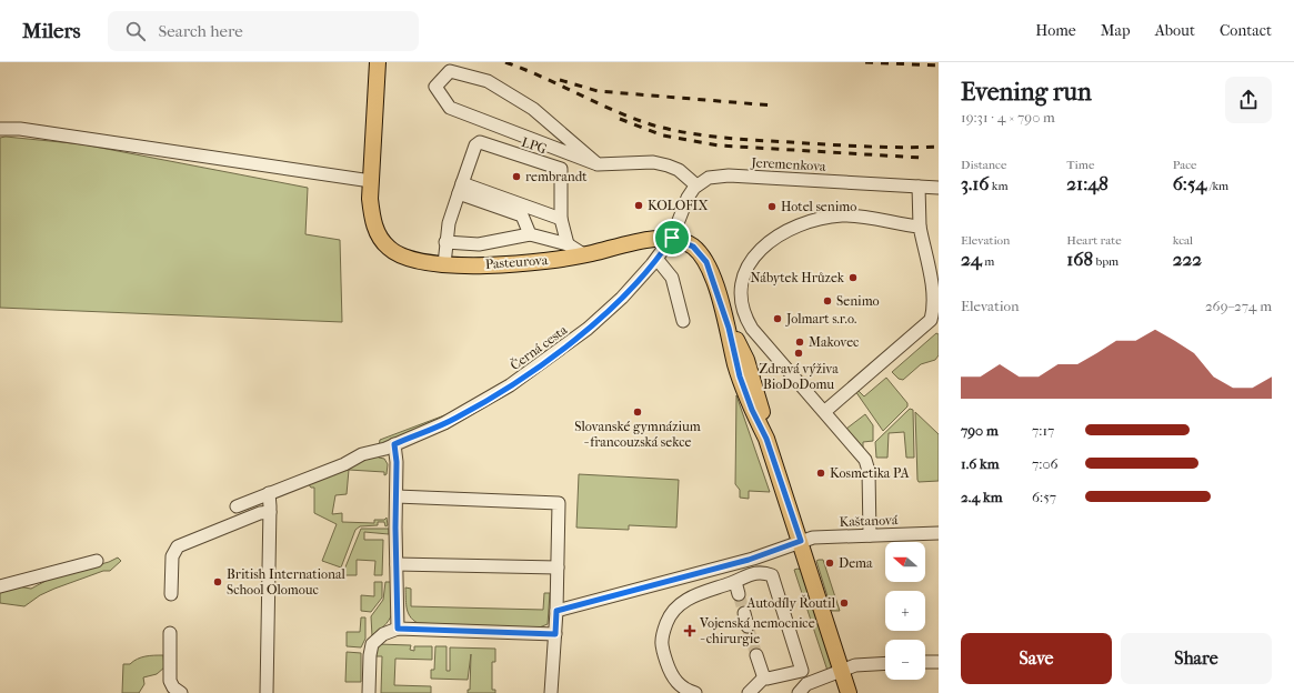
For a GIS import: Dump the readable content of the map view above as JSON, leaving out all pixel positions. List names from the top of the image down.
{
  "streets": {
    "main road": ["Pasteurova"],
    "street": [
      "LPG",
      "Jeremenkova",
      "Černá cesta",
      "Kaštanová"
    ]
  },
  "crossings": [
    ["Pasteurova", "Černá cesta"],
    ["Pasteurova", "Kaštanová"]
  ],
  "places": {
    "other": [
      "rembrandt",
      "KOLOFIX",
      "Hotel senimo",
      "Nábytek Hrůzek",
      "Senimo",
      "Jolmart s.r.o.",
      "Makovec",
      "Zdravá výživa BioDoDomu",
      "Slovanské gymnázium - francouzská sekce",
      "Kosmetika PA",
      "Dema",
      "British International School Olomouc",
      "Autodíly Řoutil"
    ],
    "health": ["Vojenská nemocnice - chirurgie"]
  },
  "north": "left",
  "page": {
    "header": "Milers",
    "search": "Search here",
    "nav": [
      "Home",
      "Map",
      "About",
      "Contact"
    ],
    "heading": ["Evening run", "19:31 · 4 × 790 m"],
    "stats": [
      ["Distance", "3.16 km"],
      ["Time", "21:48"],
      ["Pace", "6:54 /km"],
      ["Elevation", "24 m"],
      ["Heart rate", "168 bpm"],
      ["kcal", "222"]
    ],
    "chart": ["Elevation", "269–274 m"],
    "list": [
      {
        "name": "790 m",
        "note": "7:17"
      },
      {
        "name": "1.6 km",
        "note": "7:06"
      },
      {
        "name": "2.4 km",
        "note": "6:57"
      }
    ],
    "map_buttons": ["+", "−"],
    "buttons": ["Save", "Share"]
  }
}
